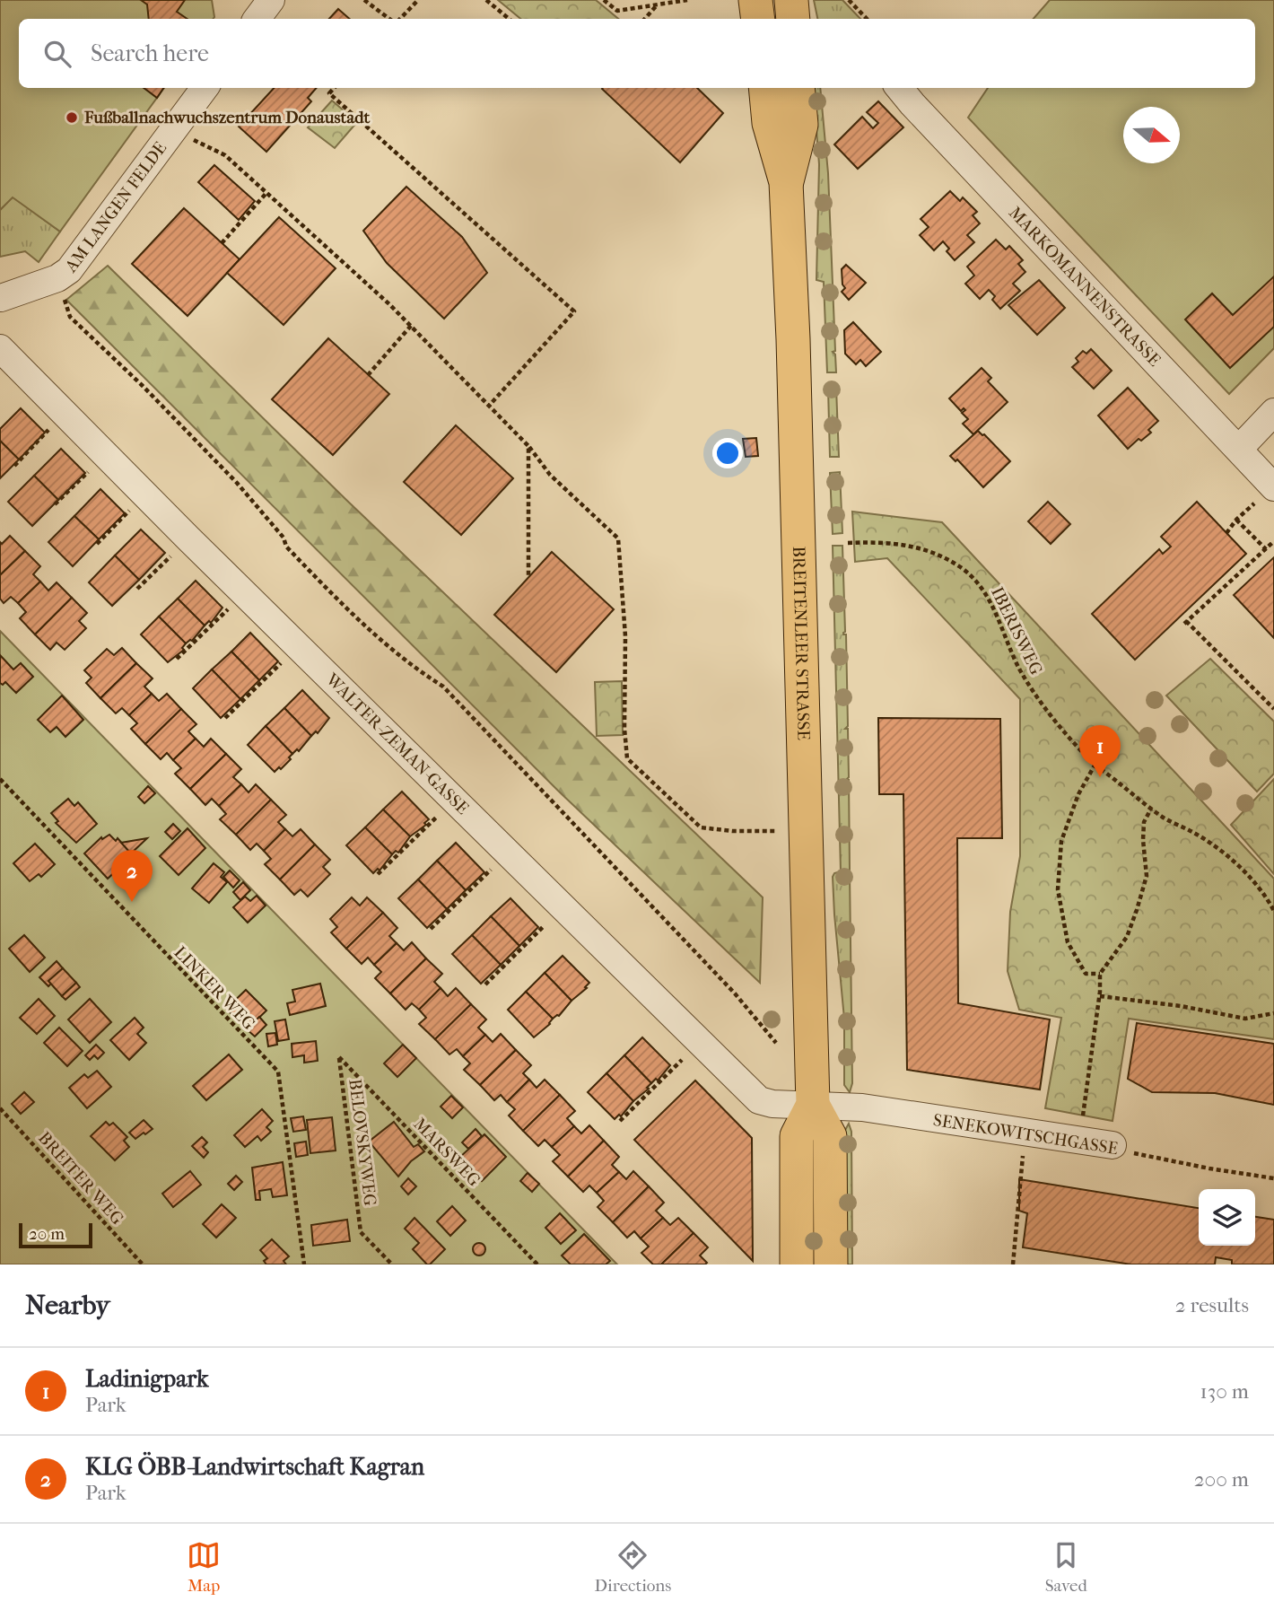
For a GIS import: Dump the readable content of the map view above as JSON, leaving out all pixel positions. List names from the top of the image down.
{
  "streets": {
    "main road": ["BREITENLEER STRASSE"],
    "street": [
      "AM LANGEN FELDE",
      "MARKOMANNENSTRASSE",
      "WALTER-ZEMAN-GASSE",
      "SENEKOWITSCHGASSE"
    ],
    "path": [
      "IBERISWEG",
      "LINKER WEG",
      "BELOVSKYWEG",
      "MARSWEG",
      "BREITER WEG"
    ]
  },
  "crossings": [
    ["BREITENLEER STRASSE", "WALTER-ZEMAN-GASSE"],
    ["BREITENLEER STRASSE", "SENEKOWITSCHGASSE"],
    ["WALTER-ZEMAN-GASSE", "SENEKOWITSCHGASSE"],
    ["BELOVSKYWEG", "MARSWEG"]
  ],
  "places": ["Fußballnachwuchszentrum Donaustadt"],
  "scale_bar": "20 m",
  "north": "right",
  "page": {
    "search": "Search here",
    "pins": ["1", "2"],
    "scale": "20 m",
    "heading": ["Nearby", "2 results"],
    "list": [
      {
        "mark": "1",
        "name": "Ladinigpark",
        "note": "Park",
        "value": "130 m"
      },
      {
        "mark": "2",
        "name": "KLG ÖBB-Landwirtschaft Kagran",
        "note": "Park",
        "value": "200 m"
      }
    ],
    "nav": ["Map", "Directions", "Saved"]
  }
}
